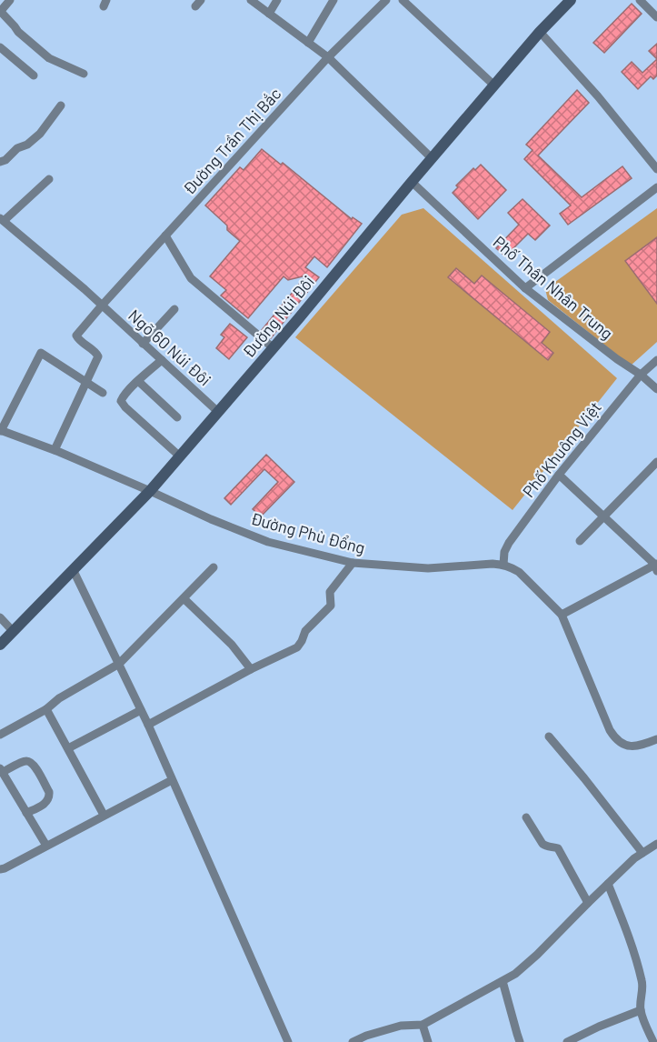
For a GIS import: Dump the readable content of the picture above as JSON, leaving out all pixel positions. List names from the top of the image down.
{
  "streets": {
    "main road": ["Đường Núi Đôi"],
    "street": [
      "Đường Trần Thị Bắc",
      "Phố Thân Nhân Trung",
      "Ngõ 60 Núi Đôi",
      "Phố Khuông Việt",
      "Đường Phù Đổng"
    ]
  },
  "crossings": [
    ["Đường Trần Thị Bắc", "Ngõ 60 Núi Đôi"],
    ["Phố Thân Nhân Trung", "Đường Núi Đôi"],
    ["Phố Thân Nhân Trung", "Phố Khuông Việt"],
    ["Đường Núi Đôi", "Ngõ 60 Núi Đôi"],
    ["Đường Núi Đôi", "Đường Phù Đổng"],
    ["Phố Khuông Việt", "Đường Phù Đổng"]
  ]
}
